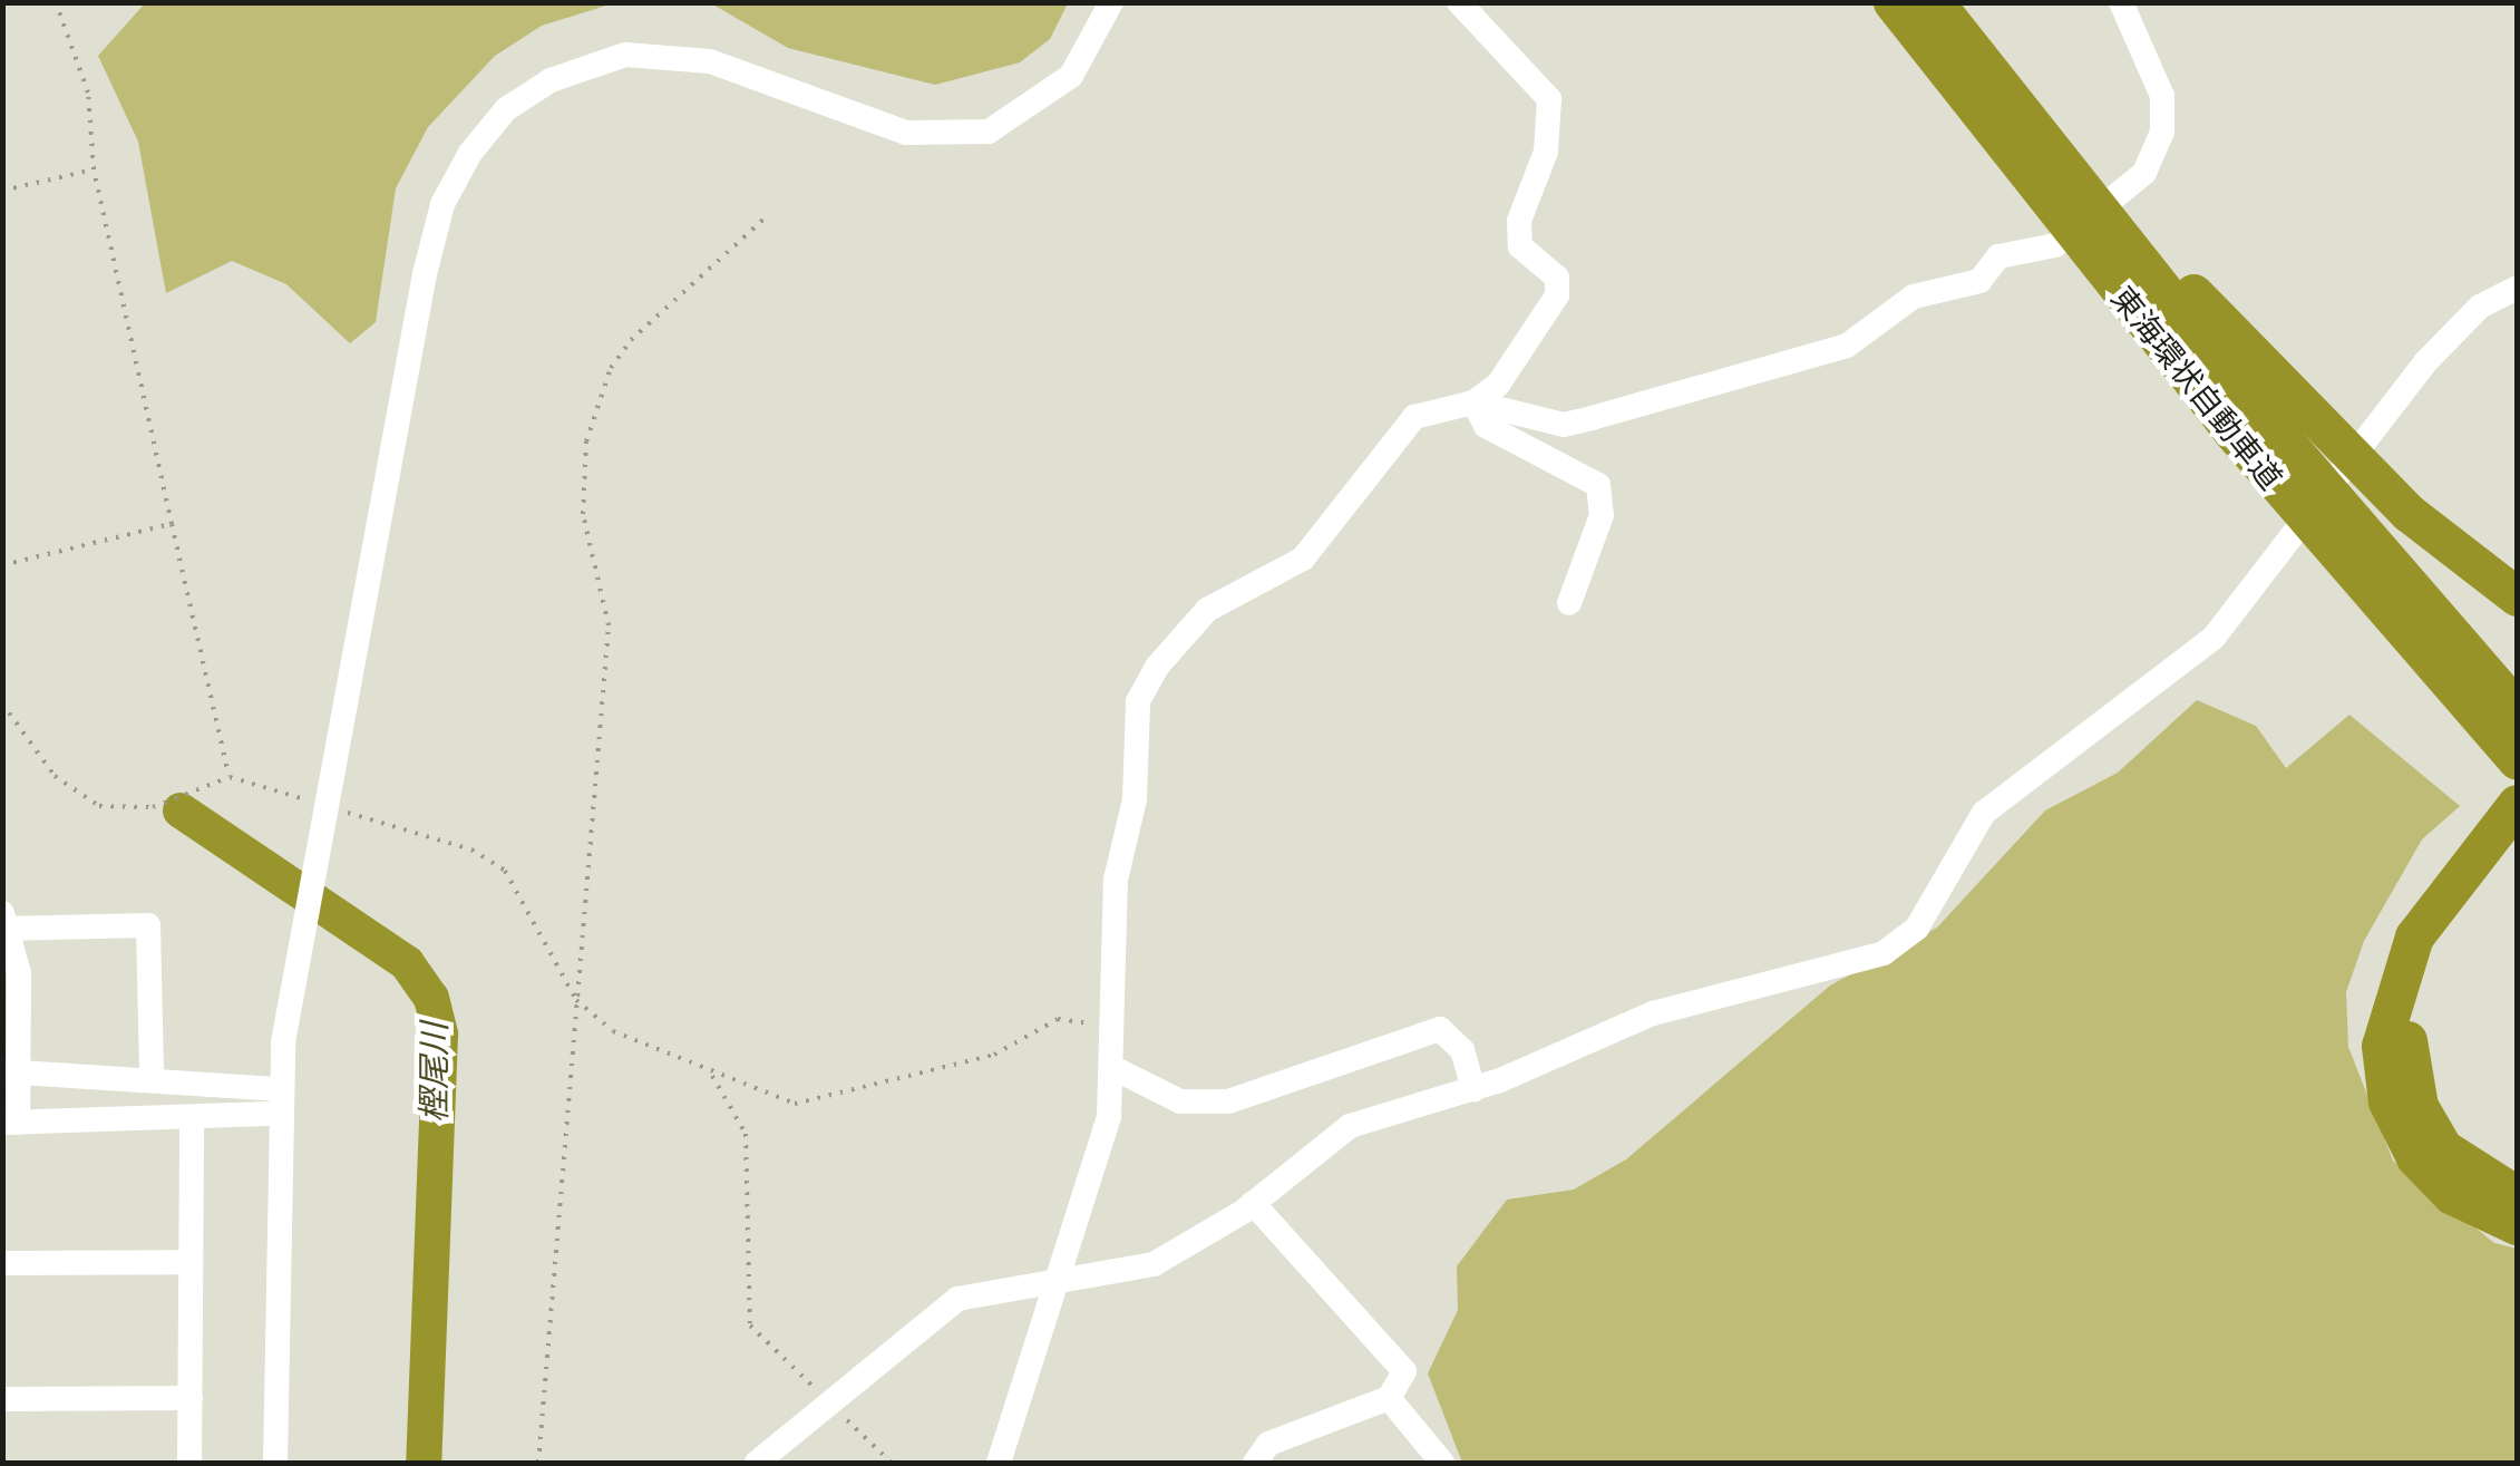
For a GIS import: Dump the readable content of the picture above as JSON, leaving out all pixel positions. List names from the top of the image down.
{
  "streets": {
    "highway": ["東海環状自動車道"]
  },
  "water": ["樫尾川"]
}
